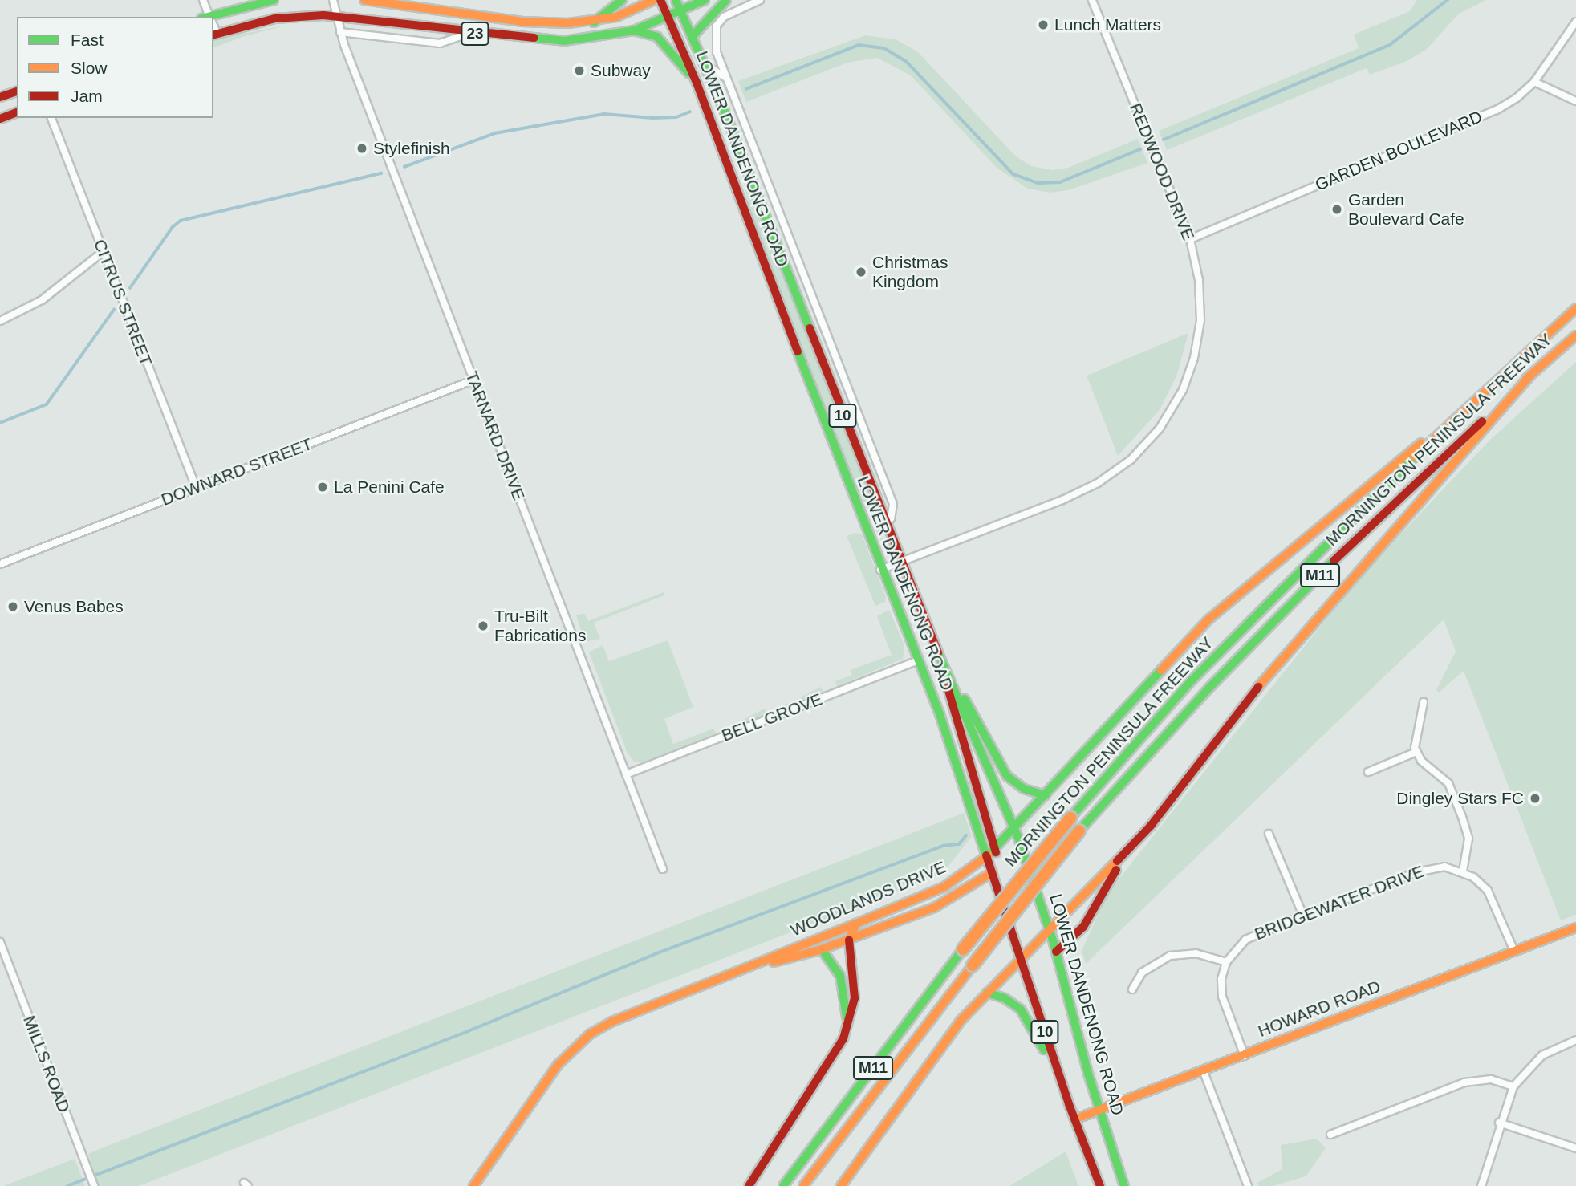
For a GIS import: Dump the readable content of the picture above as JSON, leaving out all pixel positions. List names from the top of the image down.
{
  "streets": {
    "main road": [
      "23",
      "LOWER DANDENONG ROAD",
      "10",
      "MORNINGTON PENINSULA FREEWAY",
      "M11",
      "WOODLANDS DRIVE",
      "HOWARD ROAD"
    ],
    "street": [
      "GARDEN BOULEVARD",
      "REDWOOD DRIVE",
      "CITRUS STREET",
      "TARNARD DRIVE",
      "DOWNARD STREET",
      "BELL GROVE",
      "BRIDGEWATER DRIVE",
      "MILLS ROAD"
    ]
  },
  "crossings": [
    ["23", "LOWER DANDENONG ROAD"],
    ["23", "TARNARD DRIVE"],
    ["GARDEN BOULEVARD", "REDWOOD DRIVE"],
    ["LOWER DANDENONG ROAD", "REDWOOD DRIVE"],
    ["LOWER DANDENONG ROAD", "BELL GROVE"],
    ["LOWER DANDENONG ROAD", "WOODLANDS DRIVE"],
    ["LOWER DANDENONG ROAD", "HOWARD ROAD"],
    ["CITRUS STREET", "DOWNARD STREET"],
    ["10", "WOODLANDS DRIVE"],
    ["10", "HOWARD ROAD"],
    ["TARNARD DRIVE", "DOWNARD STREET"],
    ["TARNARD DRIVE", "BELL GROVE"],
    ["MORNINGTON PENINSULA FREEWAY", "WOODLANDS DRIVE"]
  ],
  "places": [
    "Lunch Matters",
    "Subway",
    "Stylefinish",
    "Garden Boulevard Cafe",
    "Christmas Kingdom",
    "La Penini Cafe",
    "Venus Babes",
    "Tru-Bilt Fabrications",
    "Dingley Stars FC"
  ],
  "legend": ["Fast", "Slow", "Jam"]
}
